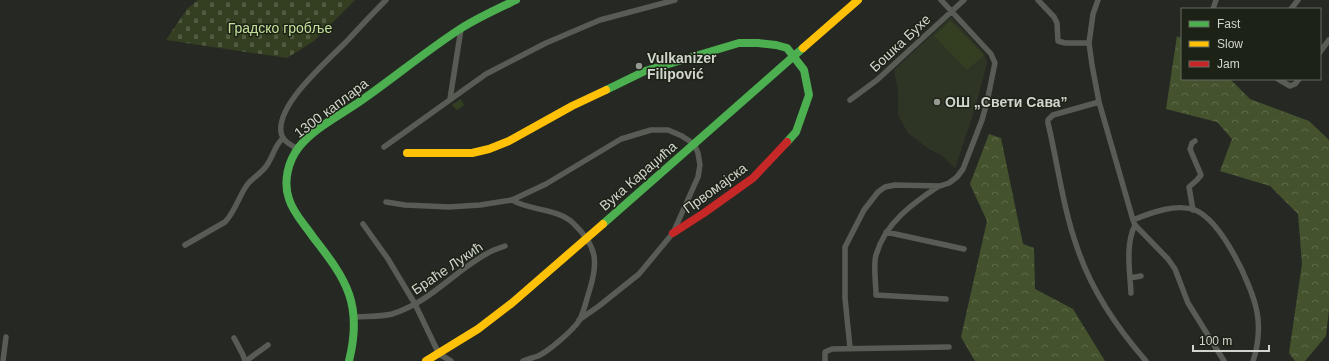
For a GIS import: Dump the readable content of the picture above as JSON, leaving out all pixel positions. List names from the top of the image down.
{
  "streets": {
    "street": [
      "Бошка Бухе",
      "1300 каплара",
      "Вука Караџића",
      "Првомајска",
      "Браће Лукић"
    ]
  },
  "crossings": [
    ["1300 каплара", "Браће Лукић"],
    ["Вука Караџића", "Првомајска"]
  ],
  "parks": ["Градско гробље"],
  "places": ["Vulkanizer Filipović", "ОШ „Свети Сава”"],
  "legend": ["Fast", "Slow", "Jam"],
  "scale_bar": "100 m"
}
